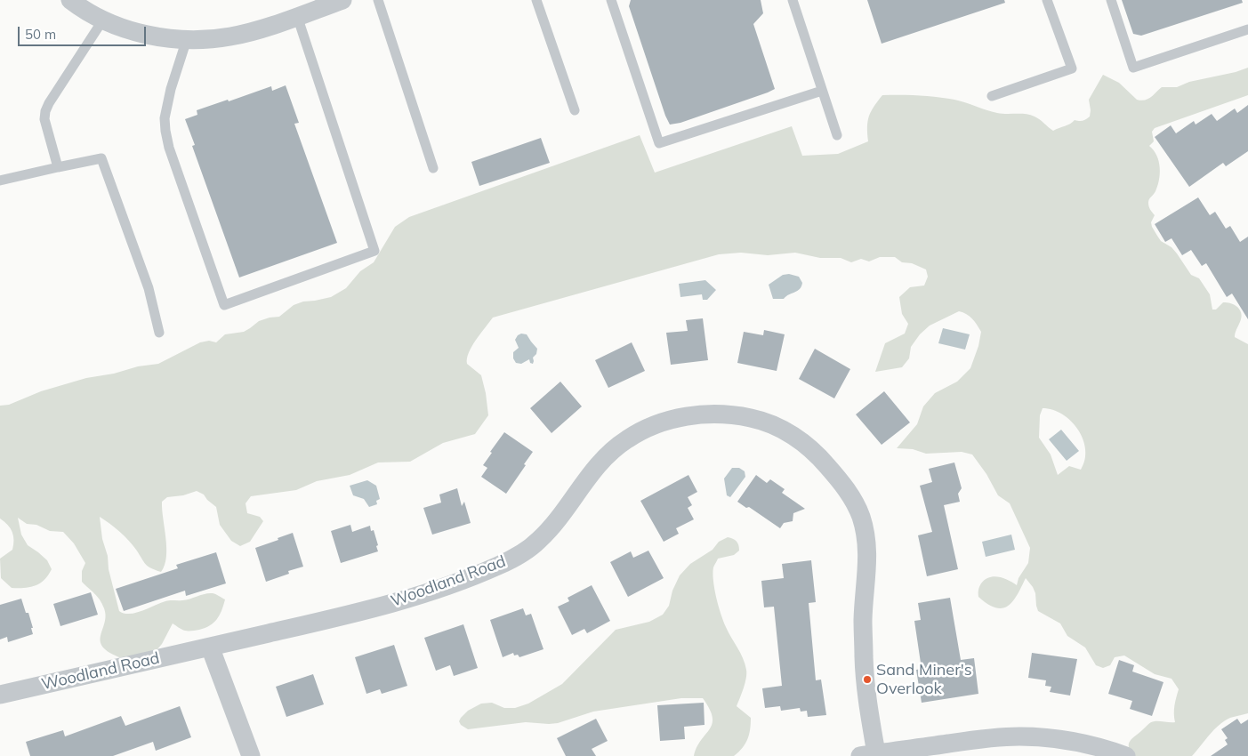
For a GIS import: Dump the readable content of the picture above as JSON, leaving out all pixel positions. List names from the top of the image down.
{
  "streets": {
    "street": ["Woodland Road"]
  },
  "places": ["Sand Miner's Overlook"],
  "scale_bar": "50 m"
}
